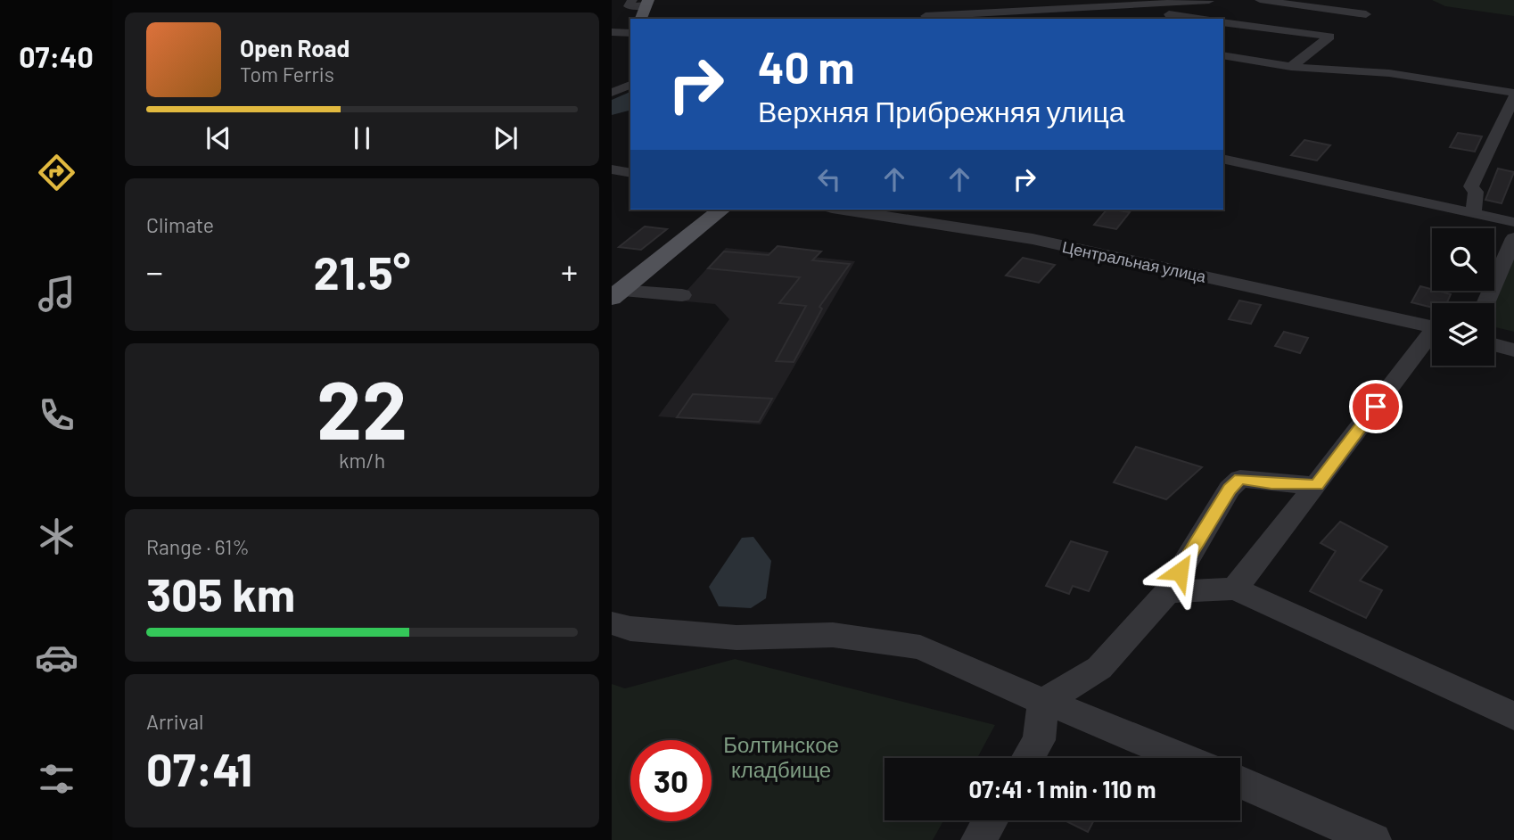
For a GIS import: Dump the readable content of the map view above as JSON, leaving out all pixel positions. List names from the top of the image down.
{
  "streets": {
    "street": ["Центральная улица"]
  },
  "parks": ["Болтинское кладбище"],
  "page": {
    "tabs": "07:40",
    "turn": ["40 m", "Верхняя Прибрежняя улица"],
    "song": ["Open Road", "Tom Ferris"],
    "tile": [
      "Climate",
      ["22", "km/h"],
      ["Range · 61%", "305 km"],
      ["Arrival", "07:41"]
    ],
    "heat": ["−", "21.5°", "+"],
    "limit": "30",
    "trip": "07:41 · 1 min · 110 m"
  }
}
